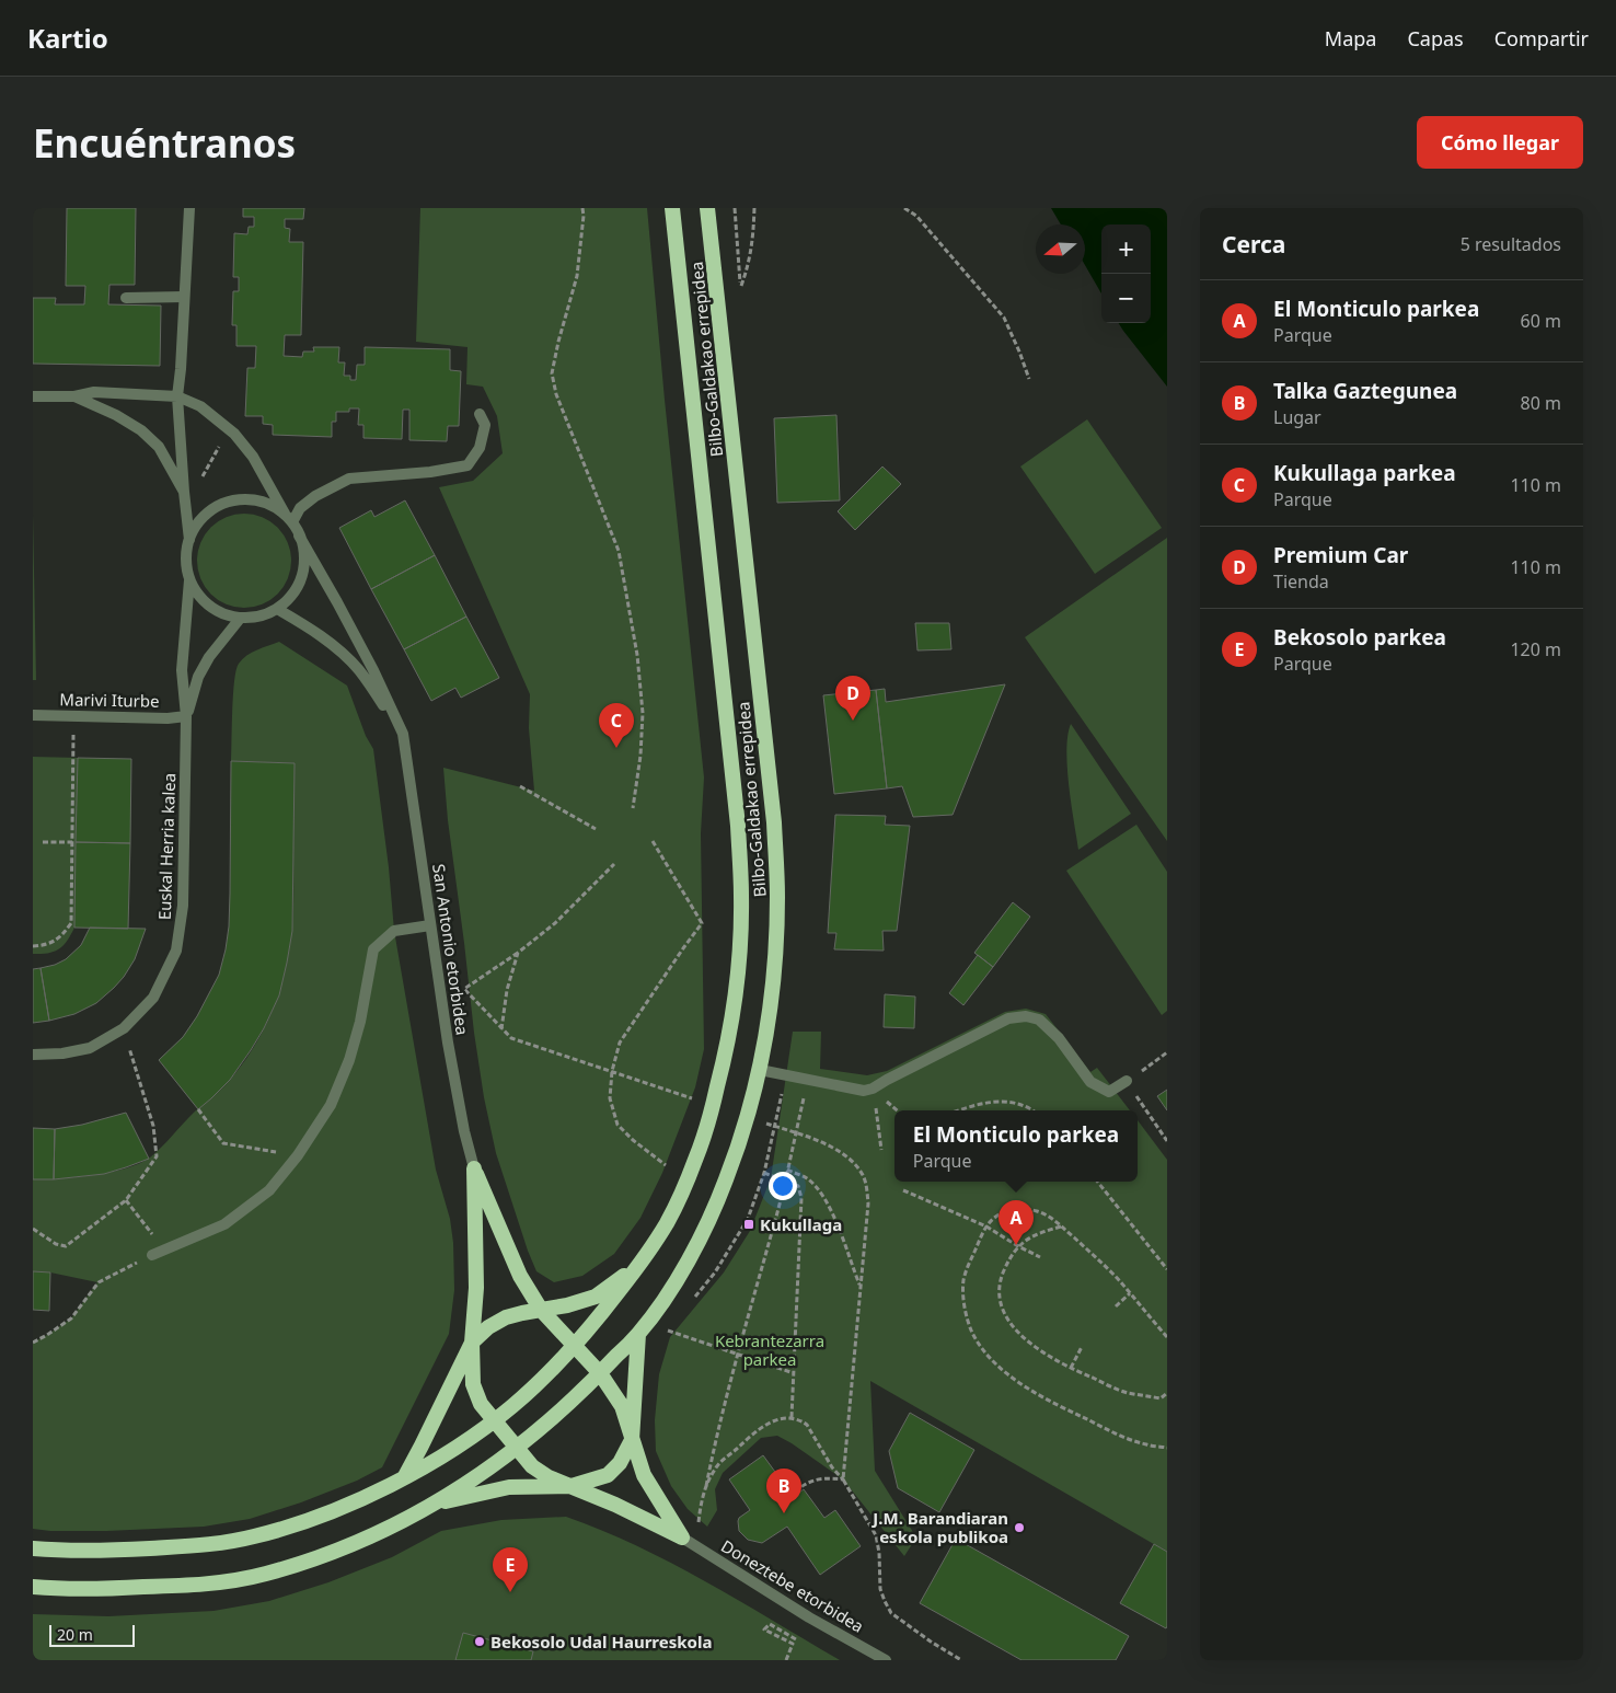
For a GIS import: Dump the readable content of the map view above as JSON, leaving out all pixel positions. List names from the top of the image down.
{
  "streets": {
    "highway": ["Bilbo-Galdakao errepidea"],
    "street": [
      "Marivi Iturbe",
      "Euskal Herria kalea",
      "San Antonio etorbidea",
      "Doneztebe etorbidea"
    ]
  },
  "crossings": [
    ["Marivi Iturbe", "Euskal Herria kalea"],
    ["Euskal Herria kalea", "San Antonio etorbidea"]
  ],
  "parks": ["Kebrantezarra parkea"],
  "places": {
    "transit": ["Kukullaga"],
    "other": ["J.M. Barandiaran eskola publikoa", "Bekosolo Udal Haurreskola"]
  },
  "scale_bar": "20 m",
  "north": "left",
  "page": {
    "header": "Kartio",
    "nav": ["Mapa", "Capas", "Compartir"],
    "buttons": "Cómo llegar",
    "title": "Encuéntranos",
    "heading": ["Cerca", "5 resultados"],
    "map_buttons": ["+", "−"],
    "list": [
      {
        "mark": "A",
        "name": "El Monticulo parkea",
        "note": "Parque",
        "value": "60 m"
      },
      {
        "mark": "B",
        "name": "Talka Gaztegunea",
        "note": "Lugar",
        "value": "80 m"
      },
      {
        "mark": "C",
        "name": "Kukullaga parkea",
        "note": "Parque",
        "value": "110 m"
      },
      {
        "mark": "D",
        "name": "Premium Car",
        "note": "Tienda",
        "value": "110 m"
      },
      {
        "mark": "E",
        "name": "Bekosolo parkea",
        "note": "Parque",
        "value": "120 m"
      }
    ],
    "pins": [
      "D",
      "C",
      "A",
      "B",
      "E"
    ],
    "popup": ["El Monticulo parkea", "Parque"],
    "scale": "20 m"
  }
}
